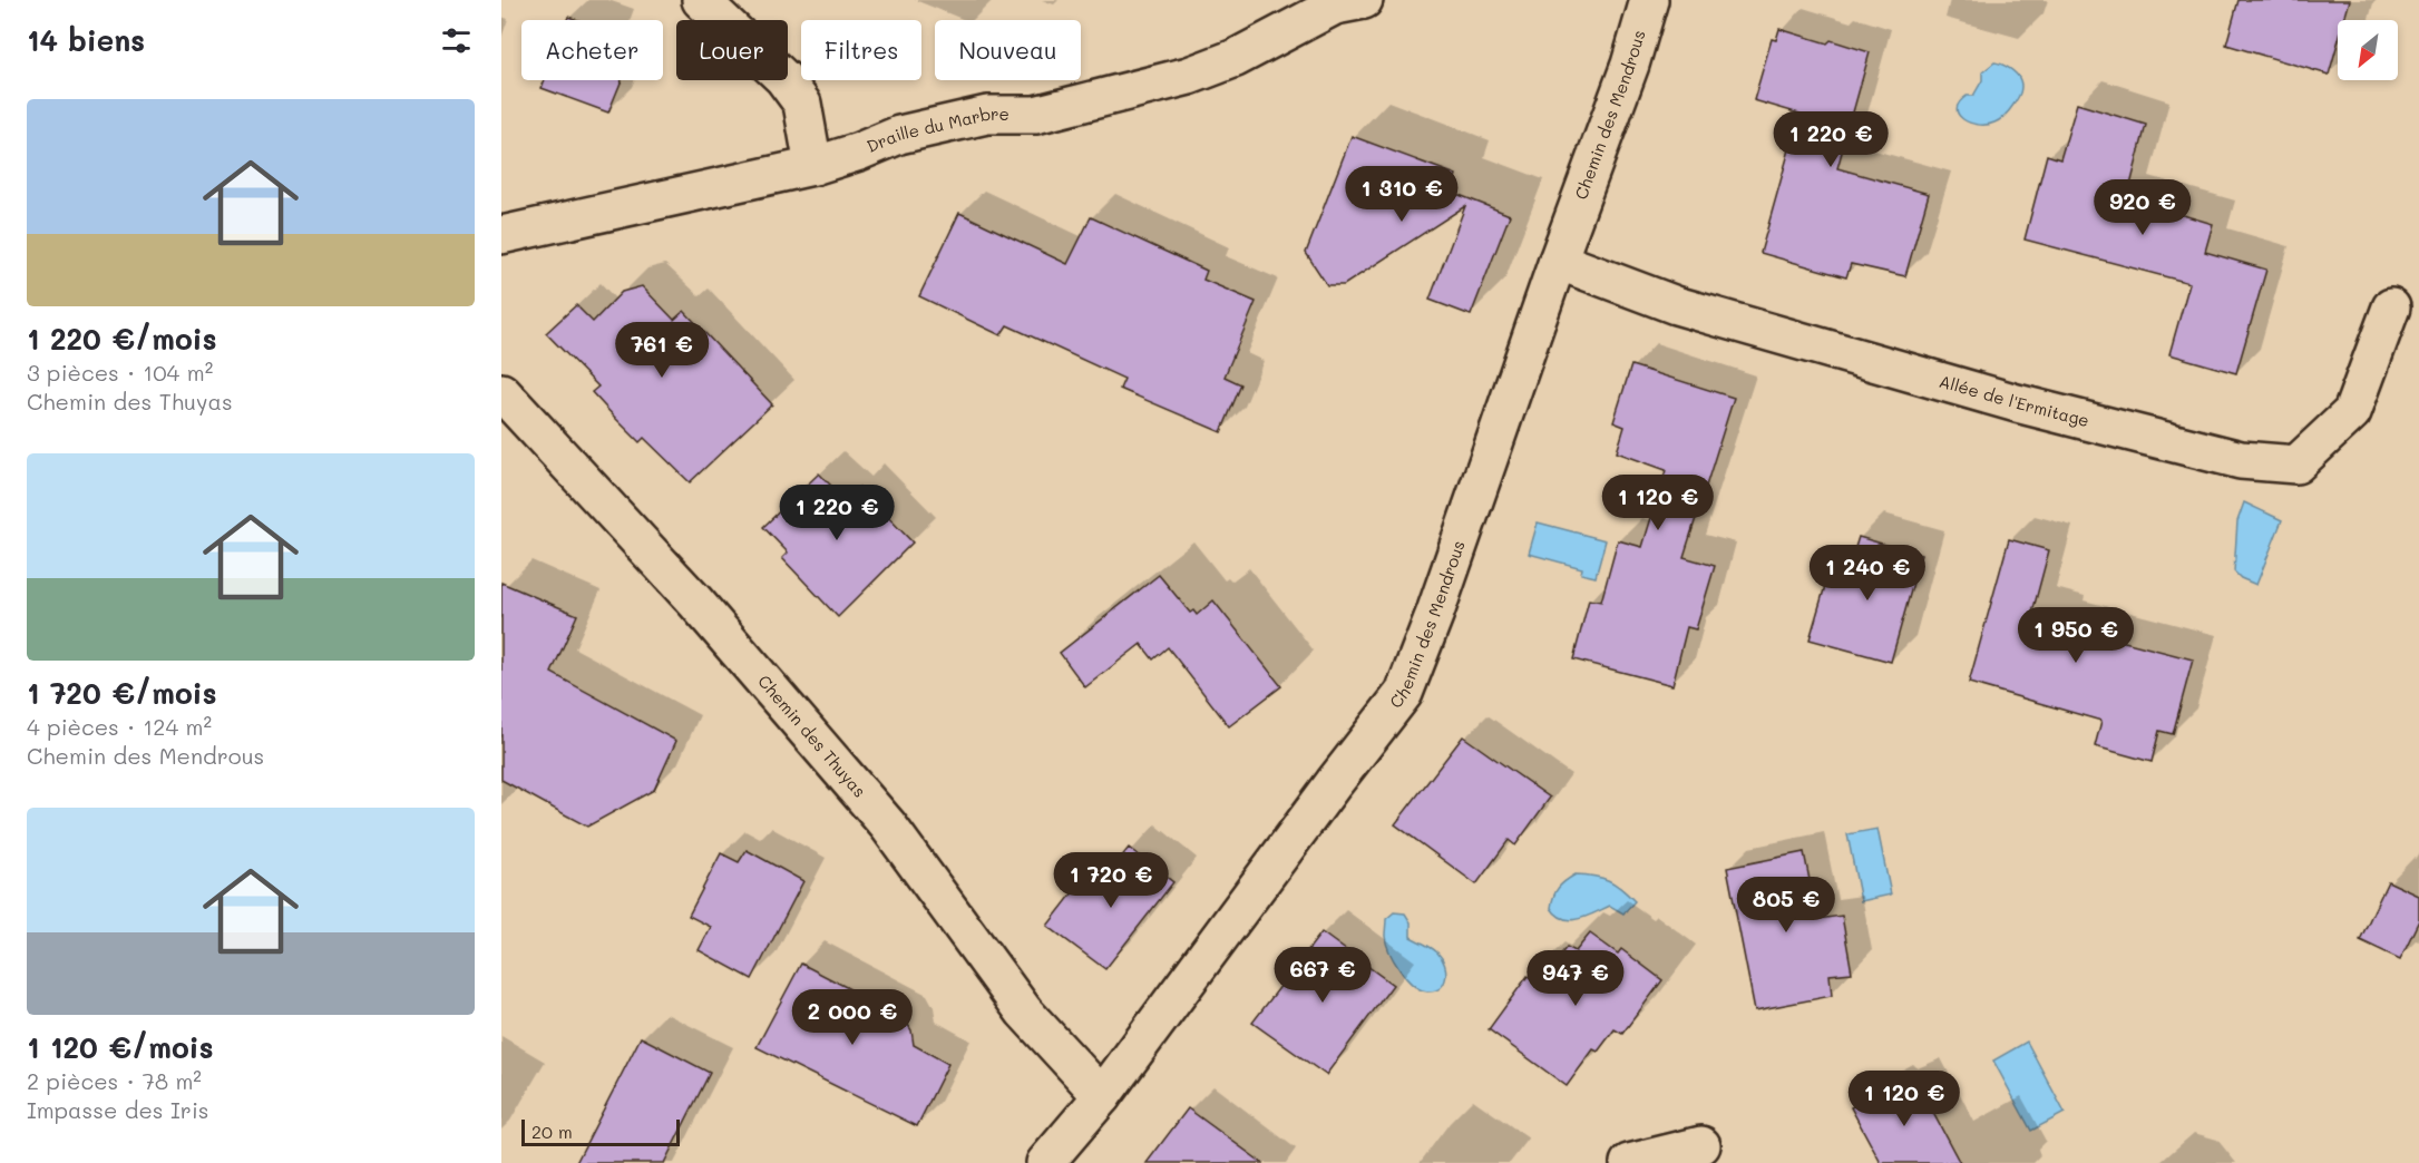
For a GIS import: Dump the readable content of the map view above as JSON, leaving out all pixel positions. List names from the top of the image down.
{
  "streets": {
    "street": [
      "Chemin des Mendrous",
      "Draille du Marbre",
      "Allée de l'Ermitage",
      "Chemin des Thuyas"
    ]
  },
  "crossings": [
    ["Chemin des Mendrous", "Allée de l'Ermitage"],
    ["Chemin des Mendrous", "Chemin des Thuyas"]
  ],
  "scale_bar": "20 m",
  "north": "bottom left",
  "page": {
    "heading": "14 biens",
    "chip": [
      "Acheter",
      "Louer",
      "Filtres",
      "Nouveau"
    ],
    "list": [
      {
        "name": "1 220 €/mois",
        "note": "3 pièces · 104 m² · Chemin des Thuyas"
      },
      {
        "name": "1 720 €/mois",
        "note": "4 pièces · 124 m² · Chemin des Mendrous"
      },
      {
        "name": "1 120 €/mois",
        "note": "2 pièces · 78 m² · Impasse des Iris"
      }
    ],
    "price": [
      "1 220 €",
      "1 310 €",
      "920 €",
      "761 €",
      "1 120 €",
      "1 220 €",
      "1 240 €",
      "1 950 €",
      "1 720 €",
      "805 €",
      "667 €",
      "947 €",
      "2 000 €",
      "1 120 €"
    ],
    "scale": "20 m"
  }
}
